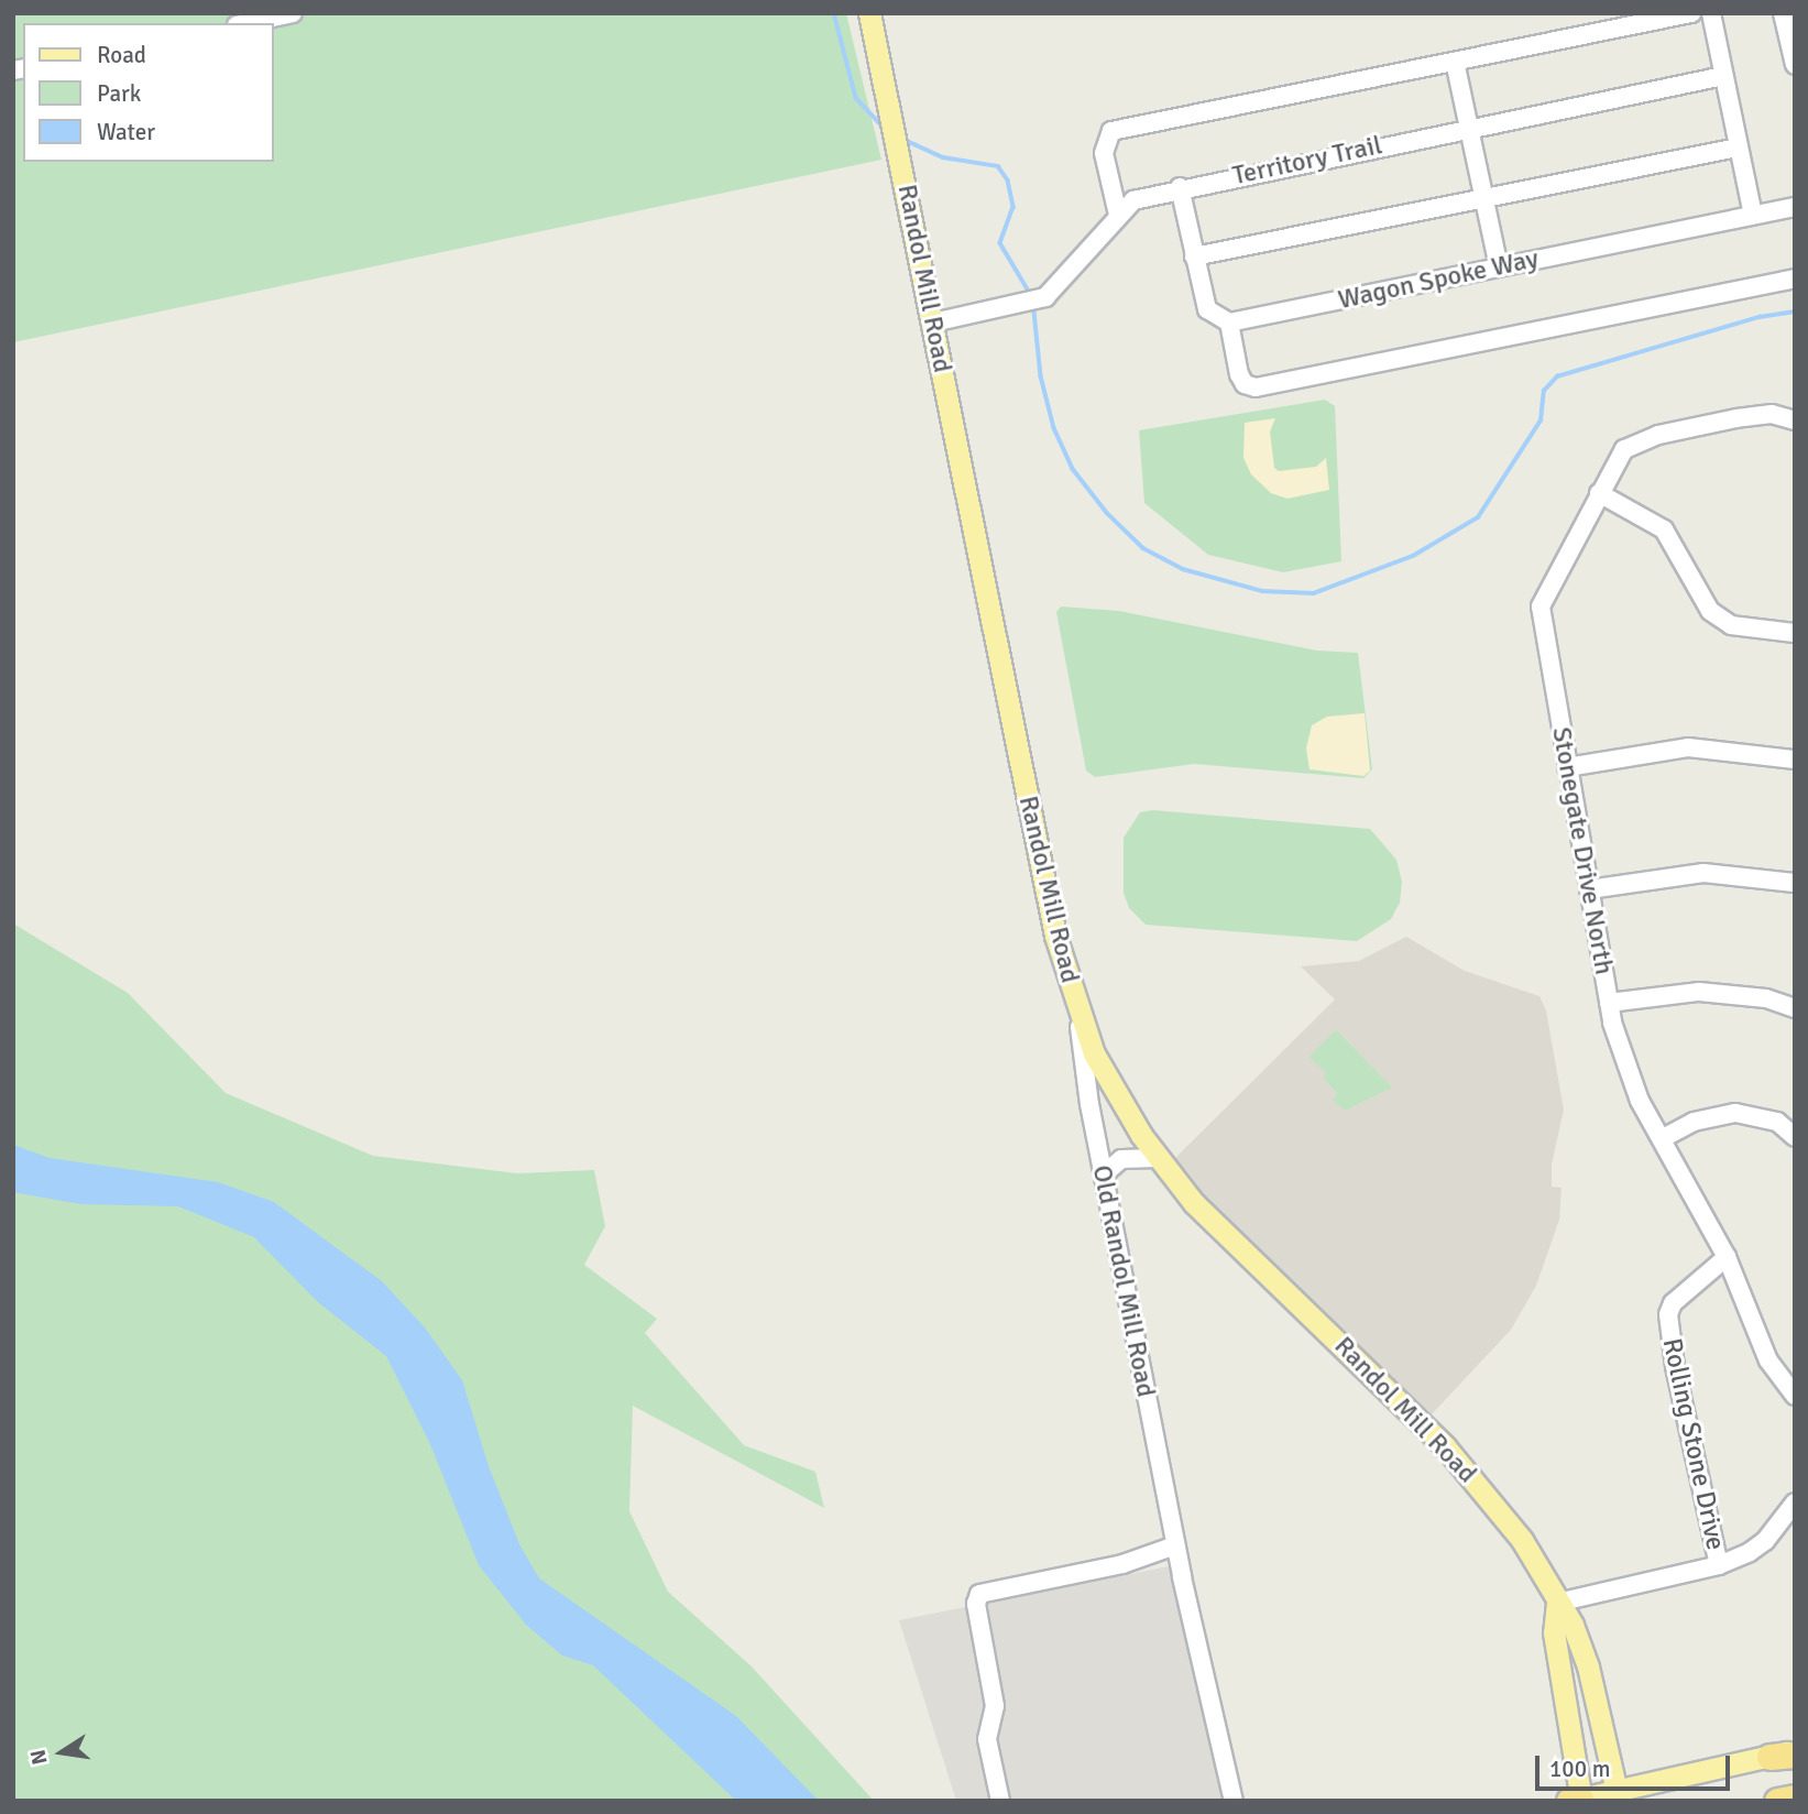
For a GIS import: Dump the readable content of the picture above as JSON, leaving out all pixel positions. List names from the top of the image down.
{
  "streets": {
    "main road": ["Randol Mill Road"],
    "street": [
      "Territory Trail",
      "Wagon Spoke Way",
      "Stonegate Drive North",
      "Old Randol Mill Road",
      "Rolling Stone Drive"
    ]
  },
  "crossings": [
    ["Territory Trail", "Randol Mill Road"],
    ["Randol Mill Road", "Old Randol Mill Road"],
    ["Stonegate Drive North", "Rolling Stone Drive"]
  ],
  "legend": ["Road", "Park", "Water"],
  "scale_bar": "100 m",
  "north": "left"
}
